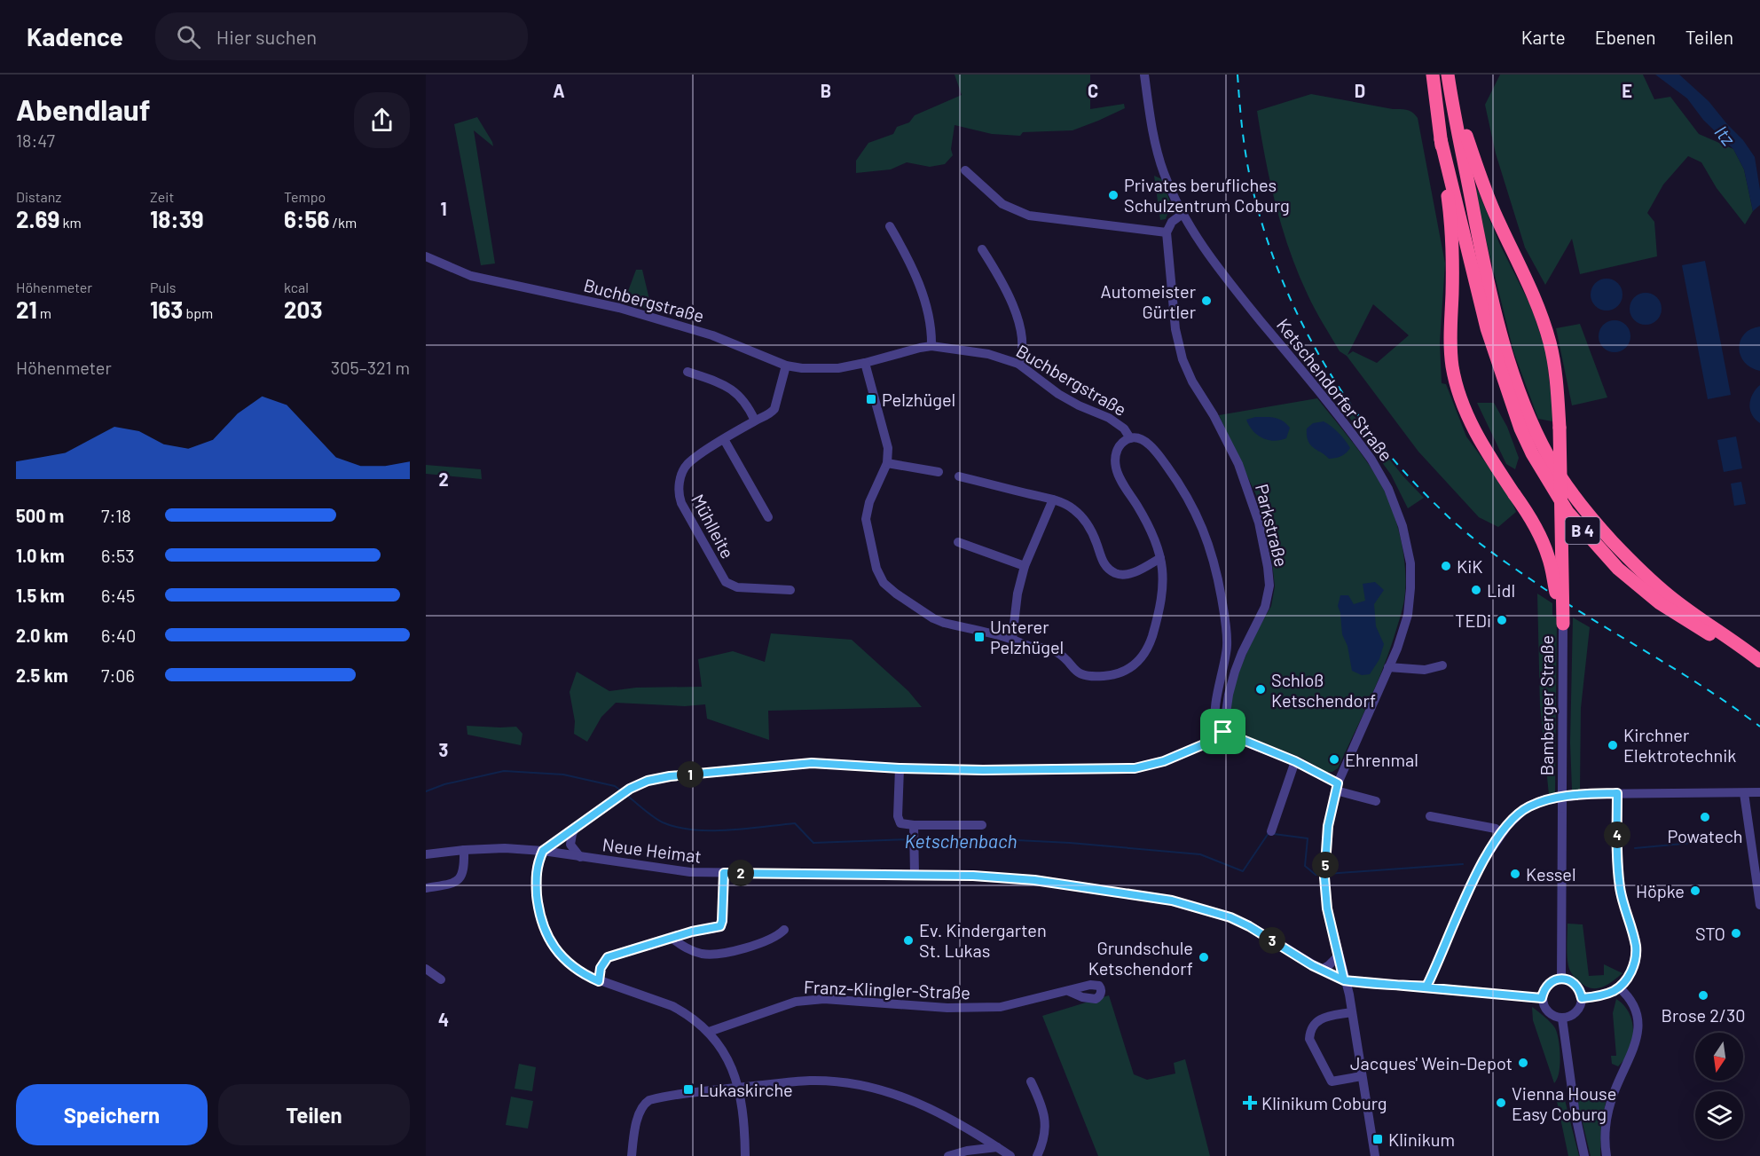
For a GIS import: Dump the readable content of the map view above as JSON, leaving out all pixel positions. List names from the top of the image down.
{
  "streets": {
    "highway": ["B 4"],
    "street": [
      "Buchbergstraße",
      "Ketschendorfer Straße",
      "Parkstraße",
      "Mühlleite",
      "Bamberger Straße",
      "Neue Heimat",
      "Franz-Klingler-Straße"
    ]
  },
  "crossings": [
    ["Buchbergstraße", "Parkstraße"],
    ["Buchbergstraße", "Mühlleite"],
    ["Ketschendorfer Straße", "Neue Heimat"]
  ],
  "water": ["Itz", "Ketschenbach"],
  "places": {
    "other": [
      "Privates berufliches Schulzentrum Coburg",
      "Automeister Gürtler",
      "KiK",
      "Lidl",
      "TEDi",
      "Schloß Ketschendorf",
      "Kirchner Elektrotechnik",
      "Ehrenmal",
      "Powatech",
      "Kessel",
      "Höpke",
      "STO",
      "Ev. Kindergarten St. Lukas",
      "Grundschule Ketschendorf",
      "Brose 2/30",
      "Jacques' Wein-Depot",
      "Vienna House Easy Coburg"
    ],
    "transit": [
      "Pelzhügel",
      "Unterer Pelzhügel",
      "Lukaskirche",
      "Klinikum"
    ],
    "health": ["Klinikum Coburg"]
  },
  "north": "bottom",
  "page": {
    "header": "Kadence",
    "search": "Hier suchen",
    "nav": ["Karte", "Ebenen", "Teilen"],
    "heading": ["Abendlauf", "18:47"],
    "stats": [
      ["Distanz", "2.69 km"],
      ["Zeit", "18:39"],
      ["Tempo", "6:56 /km"],
      ["Höhenmeter", "21 m"],
      ["Puls", "163 bpm"],
      ["kcal", "203"]
    ],
    "chart": ["Höhenmeter", "305–321 m"],
    "list": [
      {
        "name": "500 m",
        "note": "7:18"
      },
      {
        "name": "1.0 km",
        "note": "6:53"
      },
      {
        "name": "1.5 km",
        "note": "6:45"
      },
      {
        "name": "2.0 km",
        "note": "6:40"
      },
      {
        "name": "2.5 km",
        "note": "7:06"
      }
    ],
    "pins": [
      "1",
      "4",
      "5",
      "2",
      "3"
    ],
    "buttons": ["Speichern", "Teilen"]
  },
  "grid": {
    "columns": [
      "A",
      "B",
      "C",
      "D",
      "E"
    ],
    "rows": [
      "1",
      "2",
      "3",
      "4"
    ]
  }
}
